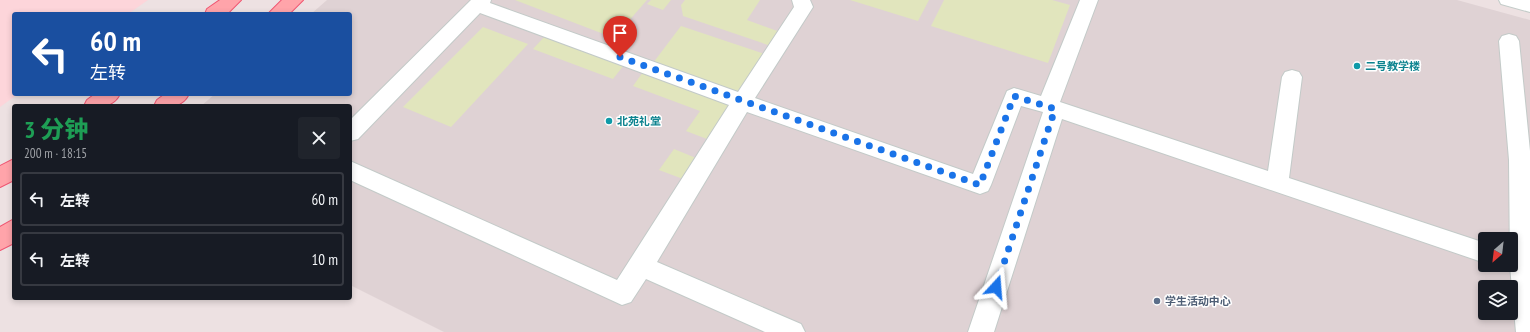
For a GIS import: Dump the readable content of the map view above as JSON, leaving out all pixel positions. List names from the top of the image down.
{
  "places": ["二号教学楼", "北苑礼堂", "学生活动中心"],
  "north": "bottom left",
  "page": {
    "turn": ["60 m", "左转"],
    "heading": ["3 分钟", "200 m · 18:15"],
    "list": [
      {
        "name": "左转",
        "value": "60 m"
      },
      {
        "name": "左转",
        "value": "10 m"
      }
    ]
  }
}
